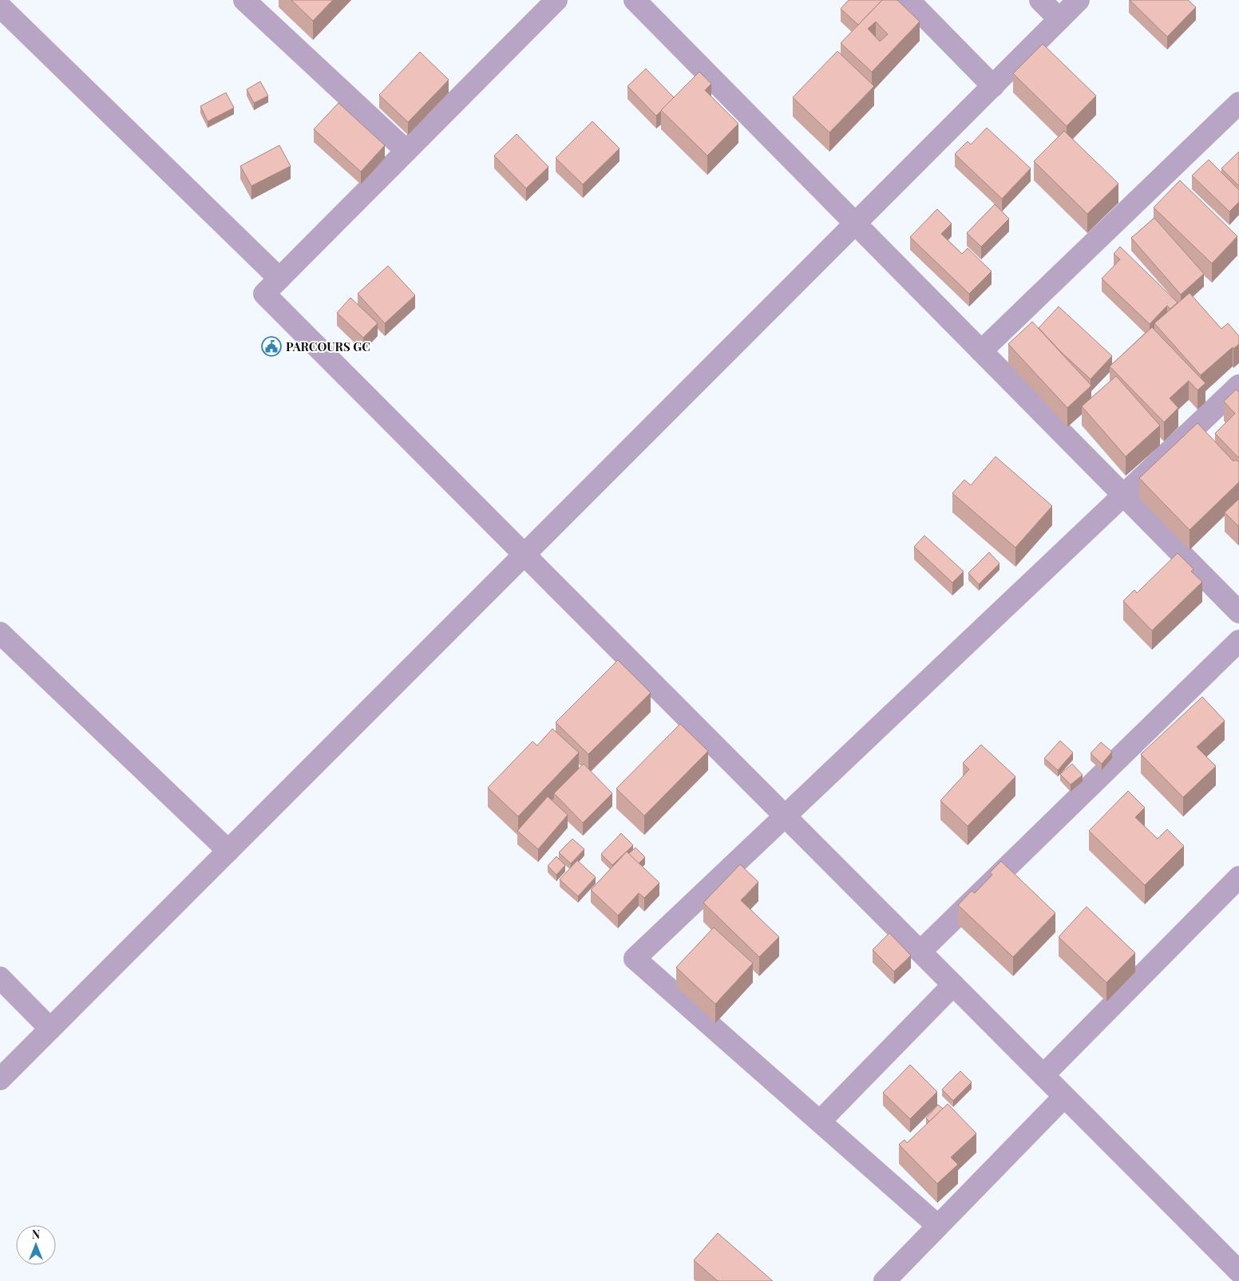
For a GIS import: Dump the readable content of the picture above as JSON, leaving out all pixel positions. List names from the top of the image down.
{
  "places": {
    "public building": ["PARCOURS GC"]
  },
  "north": "top"
}
